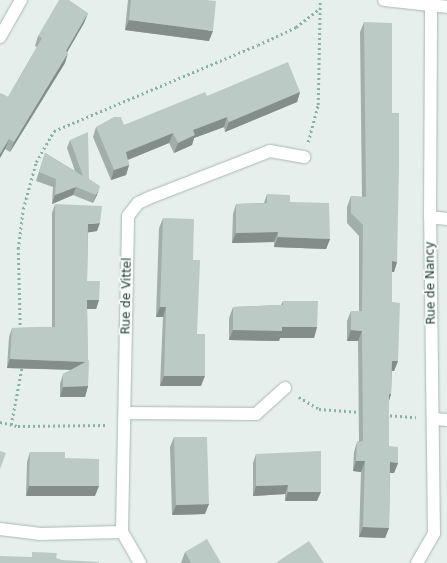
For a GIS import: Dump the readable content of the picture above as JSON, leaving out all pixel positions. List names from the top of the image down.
{
  "streets": {
    "street": ["Rue de Nancy", "Rue de Vittel"]
  }
}
